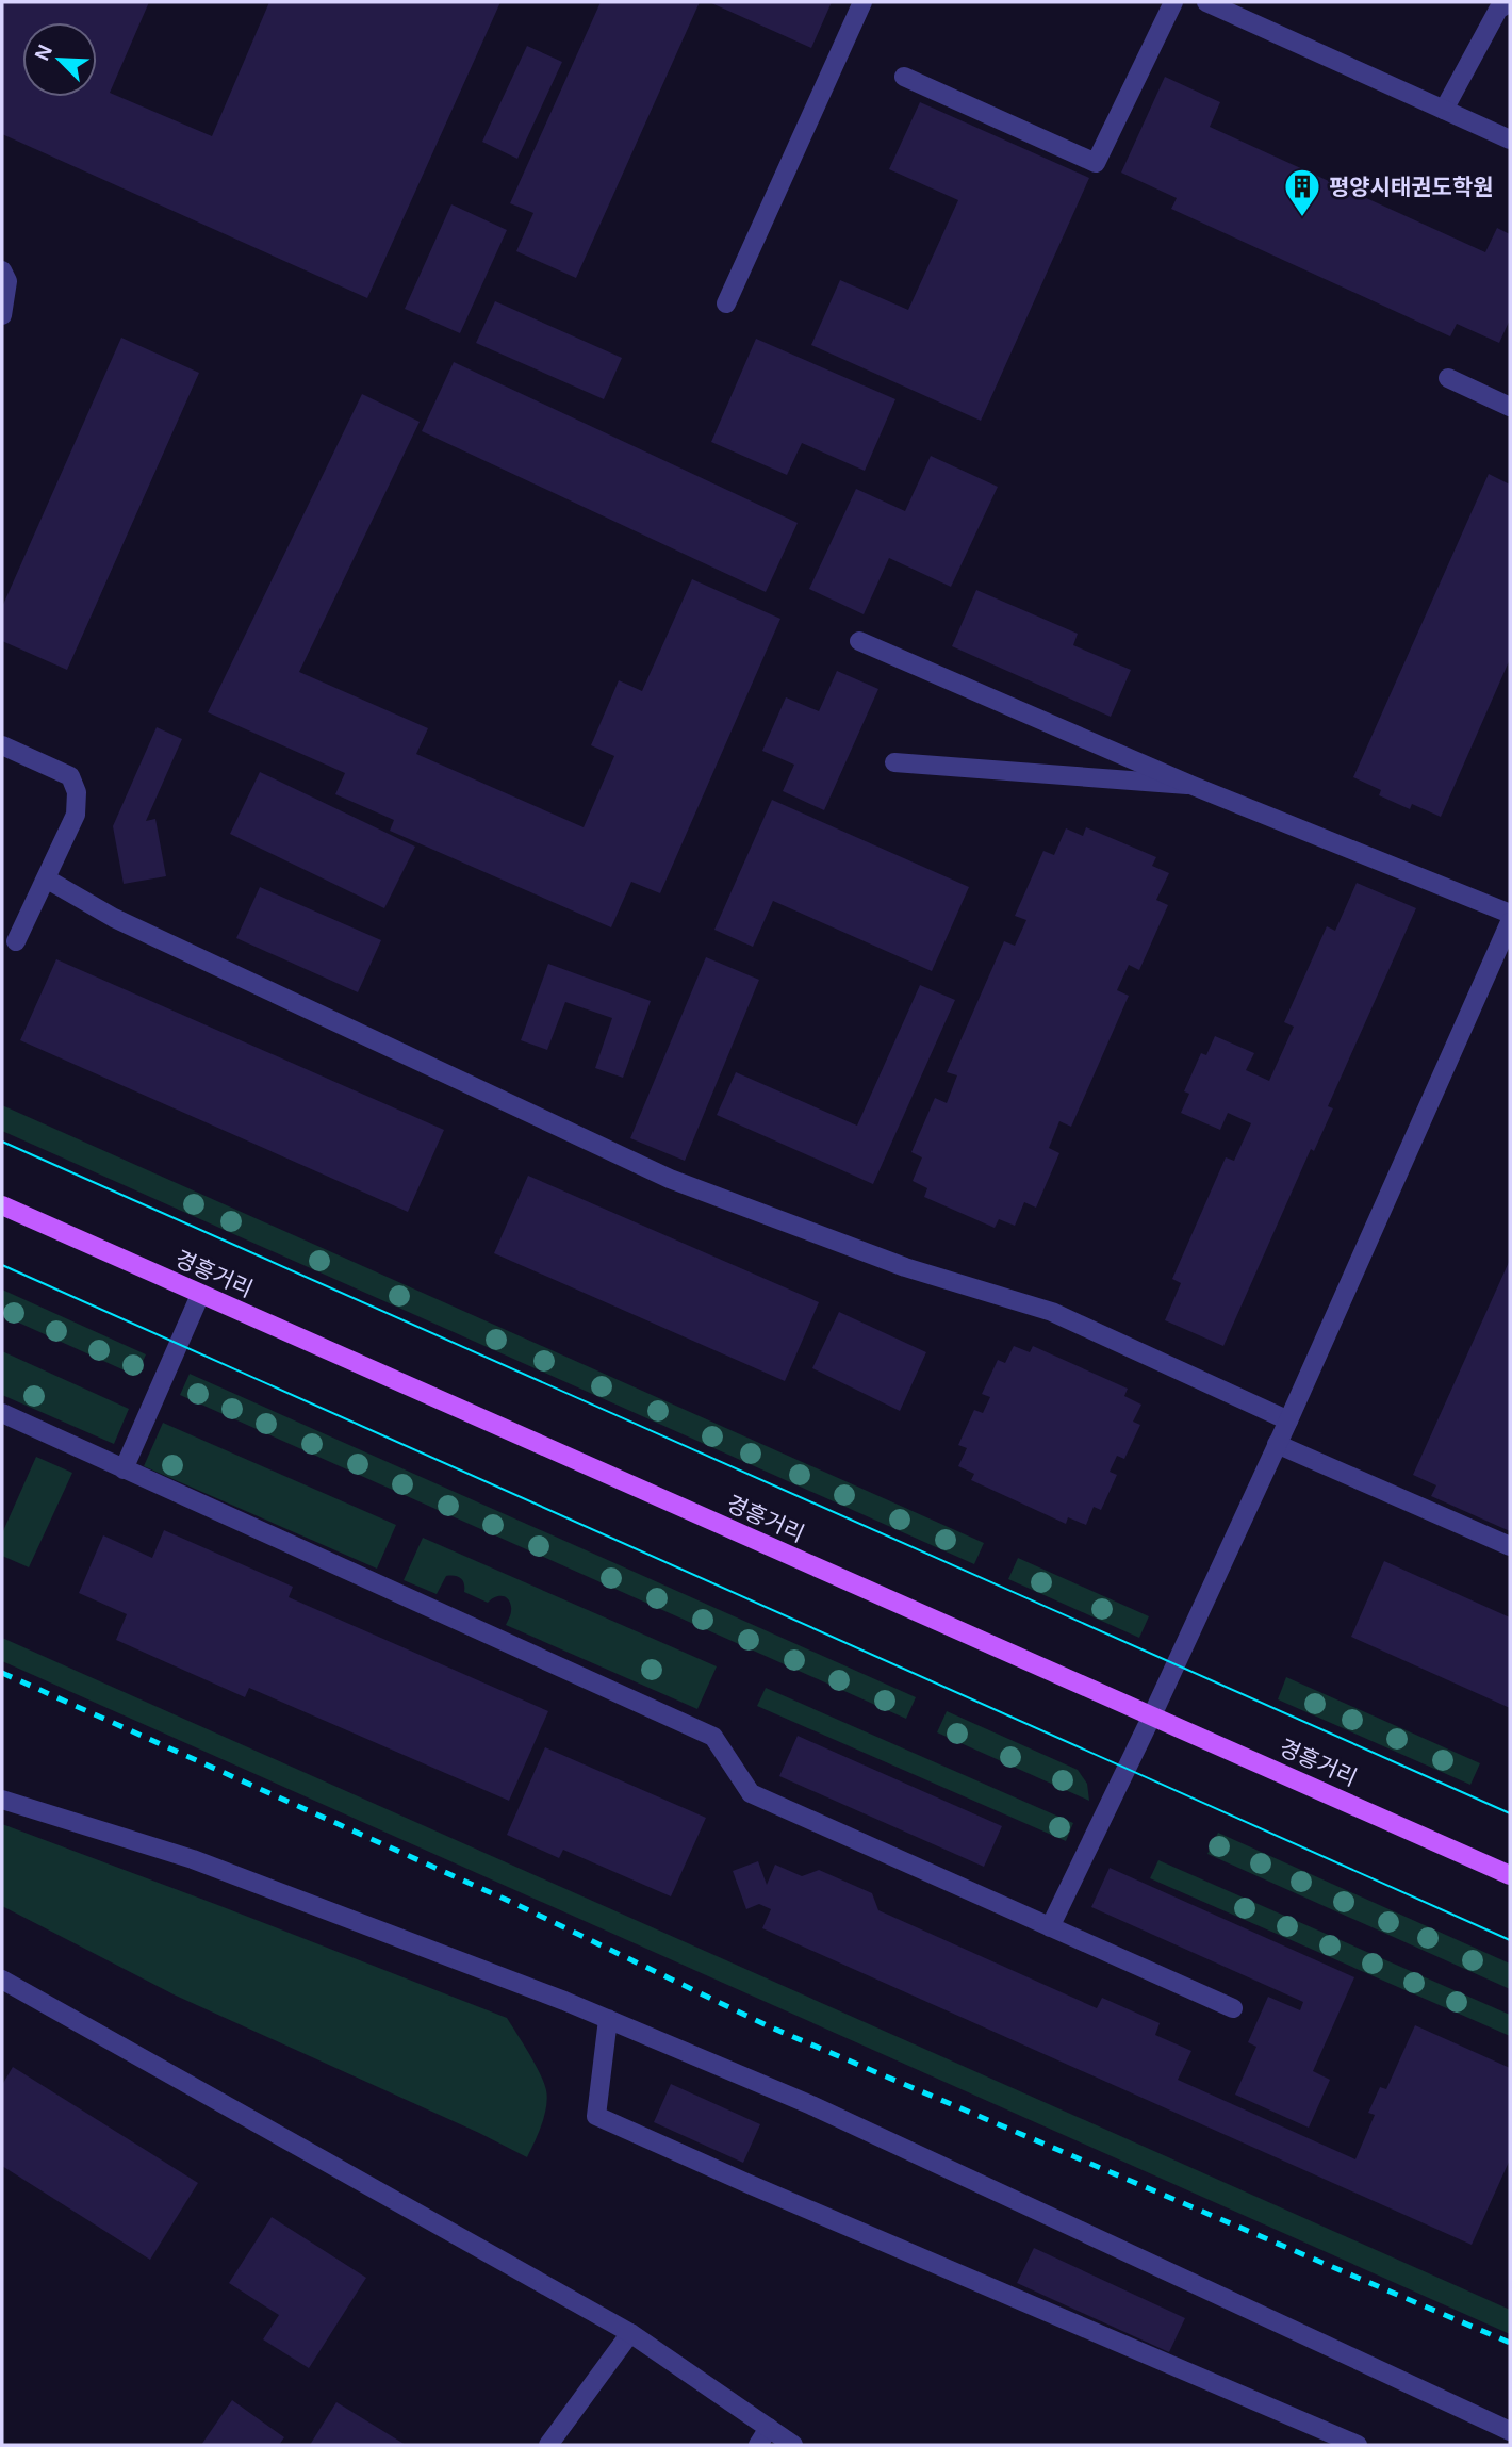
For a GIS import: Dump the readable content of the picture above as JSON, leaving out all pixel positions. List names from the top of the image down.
{
  "streets": {
    "main road": ["경흥거리"]
  },
  "places": {
    "building": ["평양시태권도학원"]
  },
  "north": "top left"
}
